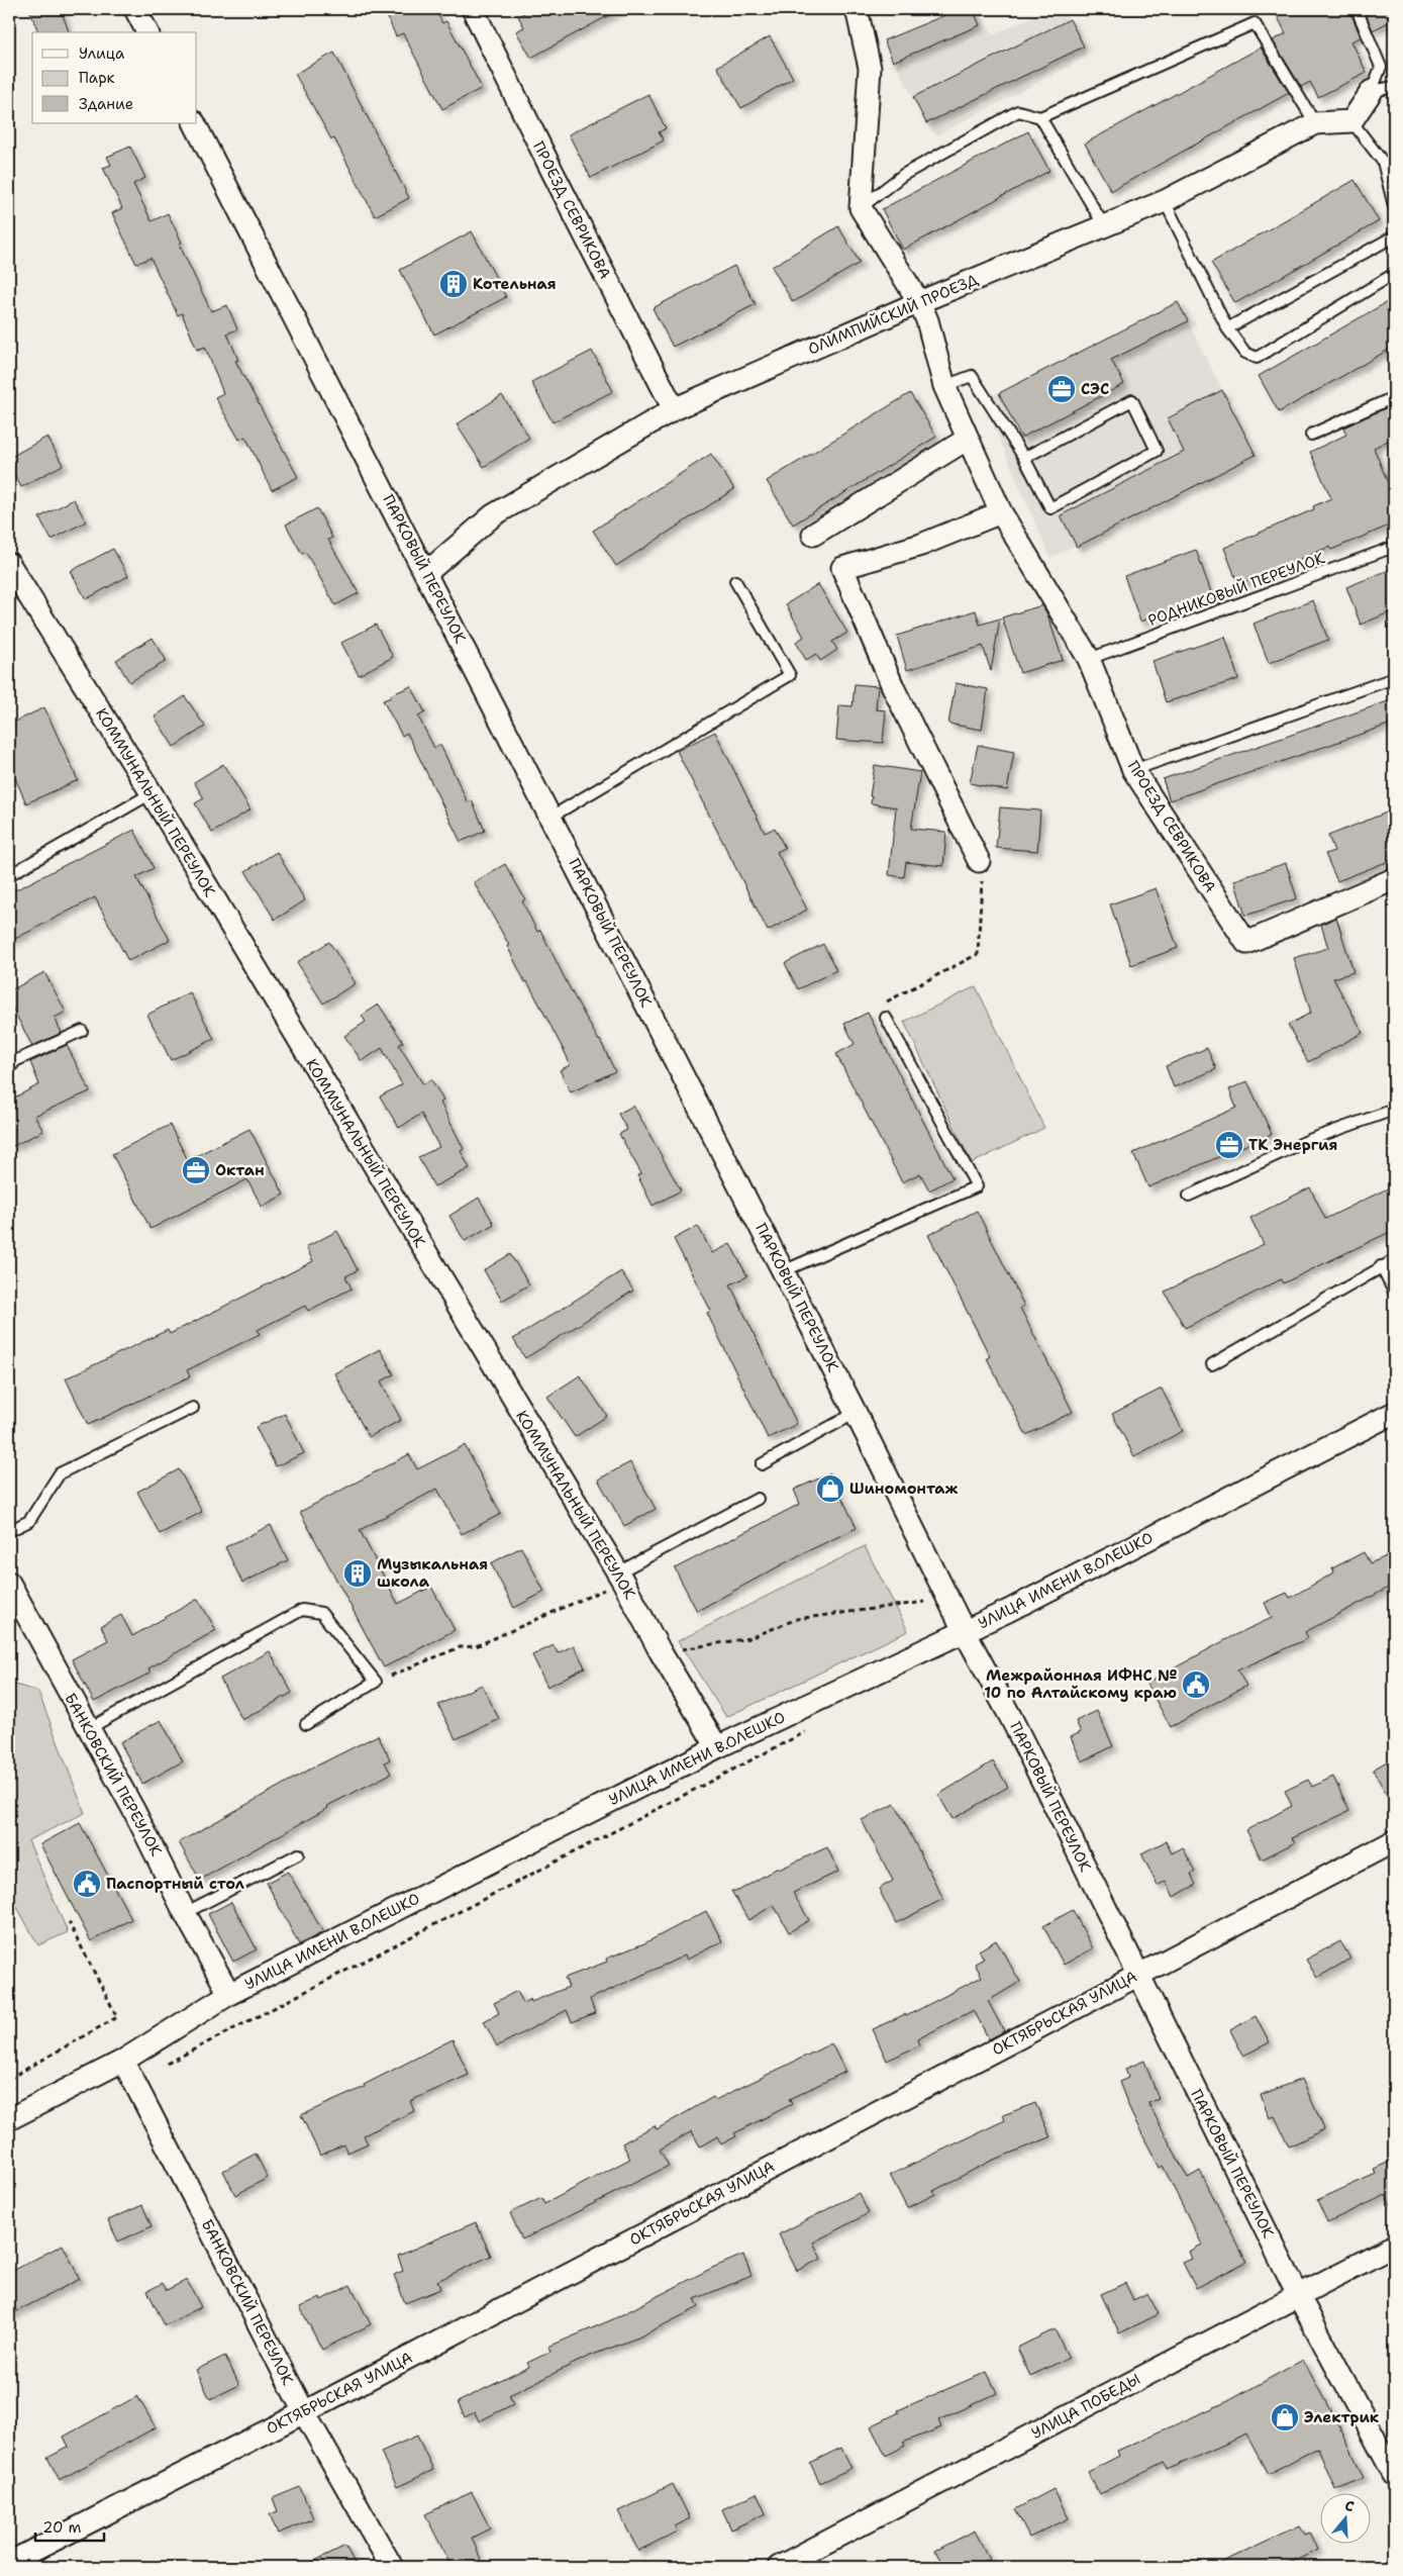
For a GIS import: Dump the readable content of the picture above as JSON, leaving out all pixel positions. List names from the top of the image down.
{
  "streets": {
    "street": [
      "ПРОЕЗД СЕВРИКОВА",
      "ОЛИМПИЙСКИЙ ПРОЕЗД",
      "ПАРКОВЫЙ ПЕРЕУЛОК",
      "КОММУНАЛЬНЫЙ ПЕРЕУЛОК",
      "УЛИЦА ИМЕНИ В.ОЛЕШКО",
      "БАНКОВСКИЙ ПЕРЕУЛОК",
      "ОКТЯБРЬСКАЯ УЛИЦА",
      "УЛИЦА ПОБЕДЫ"
    ],
    "lane": ["РОДНИКОВЫЙ ПЕРЕУЛОК"]
  },
  "crossings": [
    ["ПРОЕЗД СЕВРИКОВА", "ОЛИМПИЙСКИЙ ПРОЕЗД"],
    ["ПРОЕЗД СЕВРИКОВА", "РОДНИКОВЫЙ ПЕРЕУЛОК"],
    ["ОЛИМПИЙСКИЙ ПРОЕЗД", "ПАРКОВЫЙ ПЕРЕУЛОК"],
    ["ПАРКОВЫЙ ПЕРЕУЛОК", "УЛИЦА ИМЕНИ В.ОЛЕШКО"],
    ["ПАРКОВЫЙ ПЕРЕУЛОК", "ОКТЯБРЬСКАЯ УЛИЦА"],
    ["ПАРКОВЫЙ ПЕРЕУЛОК", "УЛИЦА ПОБЕДЫ"],
    ["КОММУНАЛЬНЫЙ ПЕРЕУЛОК", "УЛИЦА ИМЕНИ В.ОЛЕШКО"],
    ["УЛИЦА ИМЕНИ В.ОЛЕШКО", "БАНКОВСКИЙ ПЕРЕУЛОК"],
    ["БАНКОВСКИЙ ПЕРЕУЛОК", "ОКТЯБРЬСКАЯ УЛИЦА"]
  ],
  "places": {
    "building": ["Котельная", "Музыкальная школа"],
    "office": ["СЭС", "ТК Энергия", "Октан"],
    "shop": ["Шиномонтаж", "Электрик"],
    "public building": ["Межрайонная ИФНС № 10 по Алтайскому краю", "Паспортный стол"]
  },
  "legend": ["Улица", "Парк", "Здание"],
  "scale_bar": "20 m",
  "north": "top"
}
